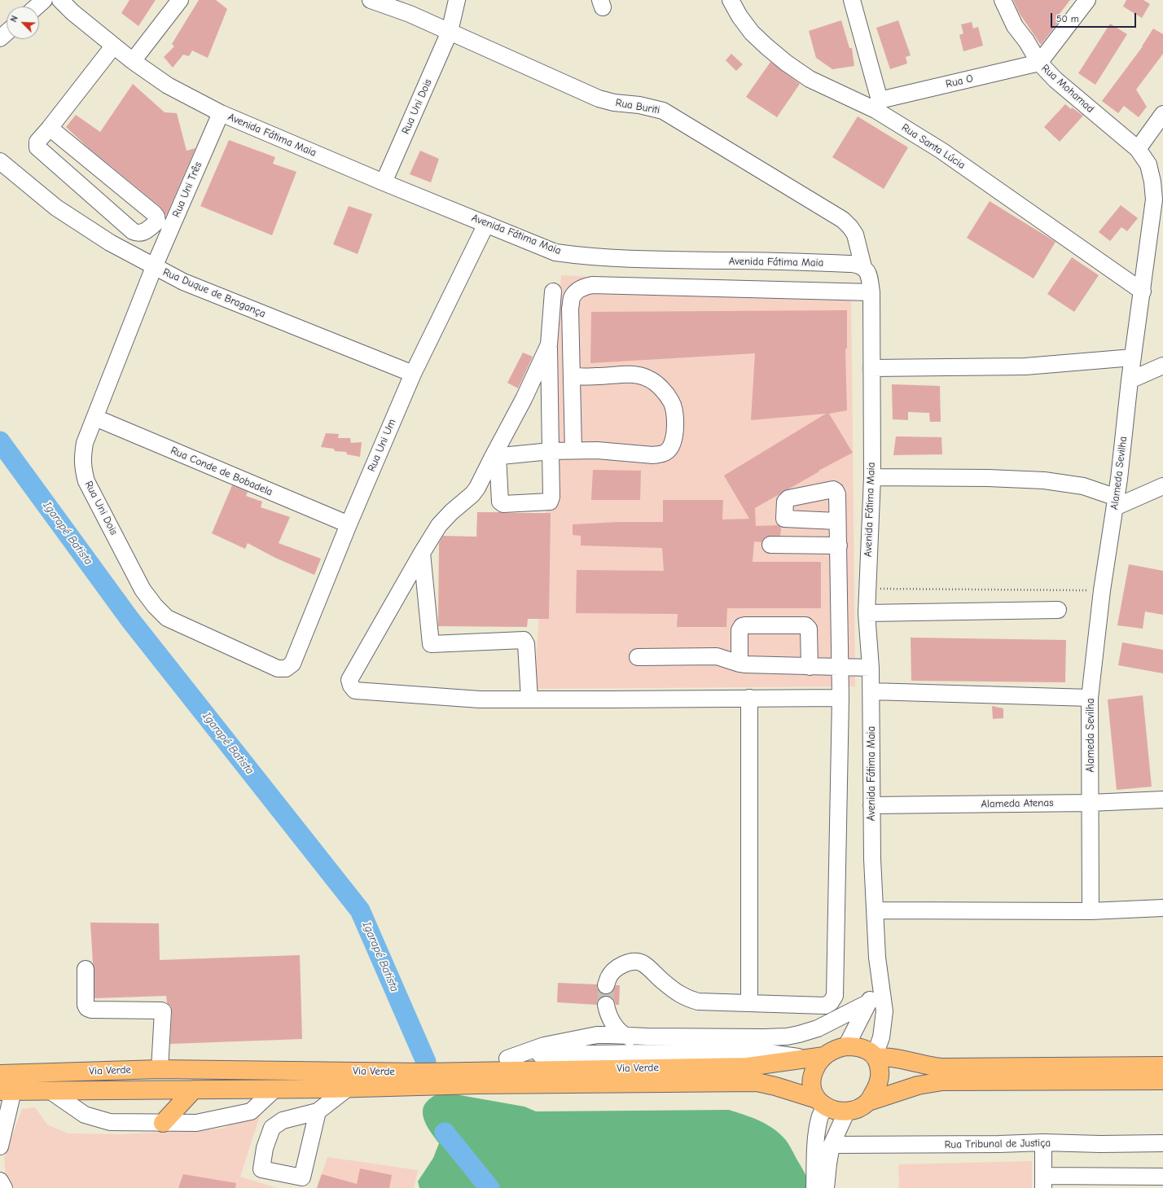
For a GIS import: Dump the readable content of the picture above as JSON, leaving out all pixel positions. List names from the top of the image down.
{
  "streets": {
    "main road": ["Via Verde"],
    "street": [
      "Rua O",
      "Rua Mohamad",
      "Rua Uni Dois",
      "Rua Buriti",
      "Avenida Fátima Maia",
      "Rua Santa Lúcia",
      "Rua Uni Três",
      "Rua Duque de Bragança",
      "Rua Uni Um",
      "Rua Conde de Bobadela",
      "Alameda Sevilha",
      "Alameda Atenas",
      "Rua Tribunal de Justiça"
    ]
  },
  "crossings": [
    ["Rua O", "Rua Mohamad"],
    ["Rua O", "Rua Santa Lúcia"],
    ["Rua Mohamad", "Alameda Sevilha"],
    ["Rua Uni Dois", "Rua Buriti"],
    ["Rua Uni Dois", "Avenida Fátima Maia"],
    ["Rua Uni Dois", "Rua Uni Três"],
    ["Rua Uni Dois", "Rua Duque de Bragança"],
    ["Rua Uni Dois", "Rua Uni Um"],
    ["Rua Uni Dois", "Rua Conde de Bobadela"],
    ["Rua Buriti", "Avenida Fátima Maia"],
    ["Avenida Fátima Maia", "Rua Uni Três"],
    ["Avenida Fátima Maia", "Rua Uni Um"],
    ["Avenida Fátima Maia", "Alameda Atenas"],
    ["Rua Santa Lúcia", "Alameda Sevilha"],
    ["Rua Uni Três", "Rua Duque de Bragança"],
    ["Rua Duque de Bragança", "Rua Uni Um"],
    ["Rua Uni Um", "Rua Conde de Bobadela"],
    ["Alameda Sevilha", "Alameda Atenas"]
  ],
  "water": ["Igarapé Batista"],
  "scale_bar": "50 m",
  "north": "top left"
}
